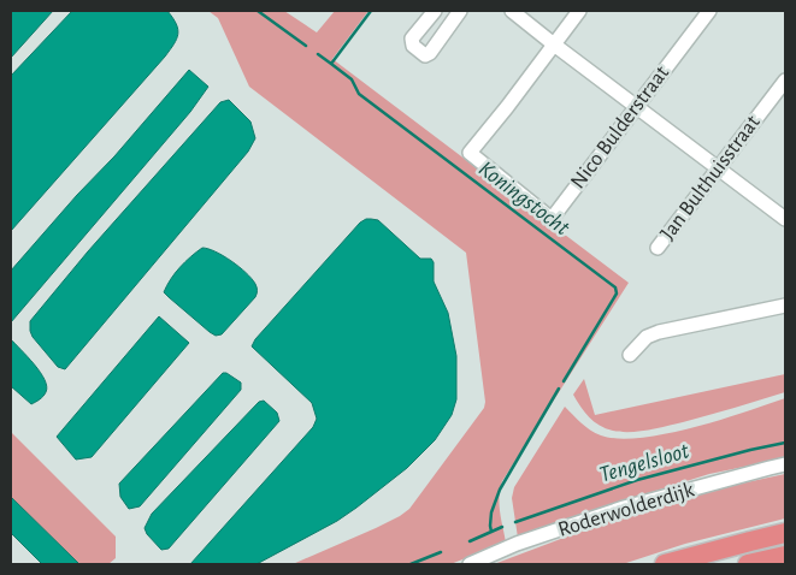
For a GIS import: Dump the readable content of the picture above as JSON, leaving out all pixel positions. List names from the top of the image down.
{
  "streets": {
    "street": ["Nico Bulderstraat", "Jan Bulthuisstraat", "Roderwolderdijk"]
  },
  "water": ["Koningstocht", "Tengelsloot"]
}
